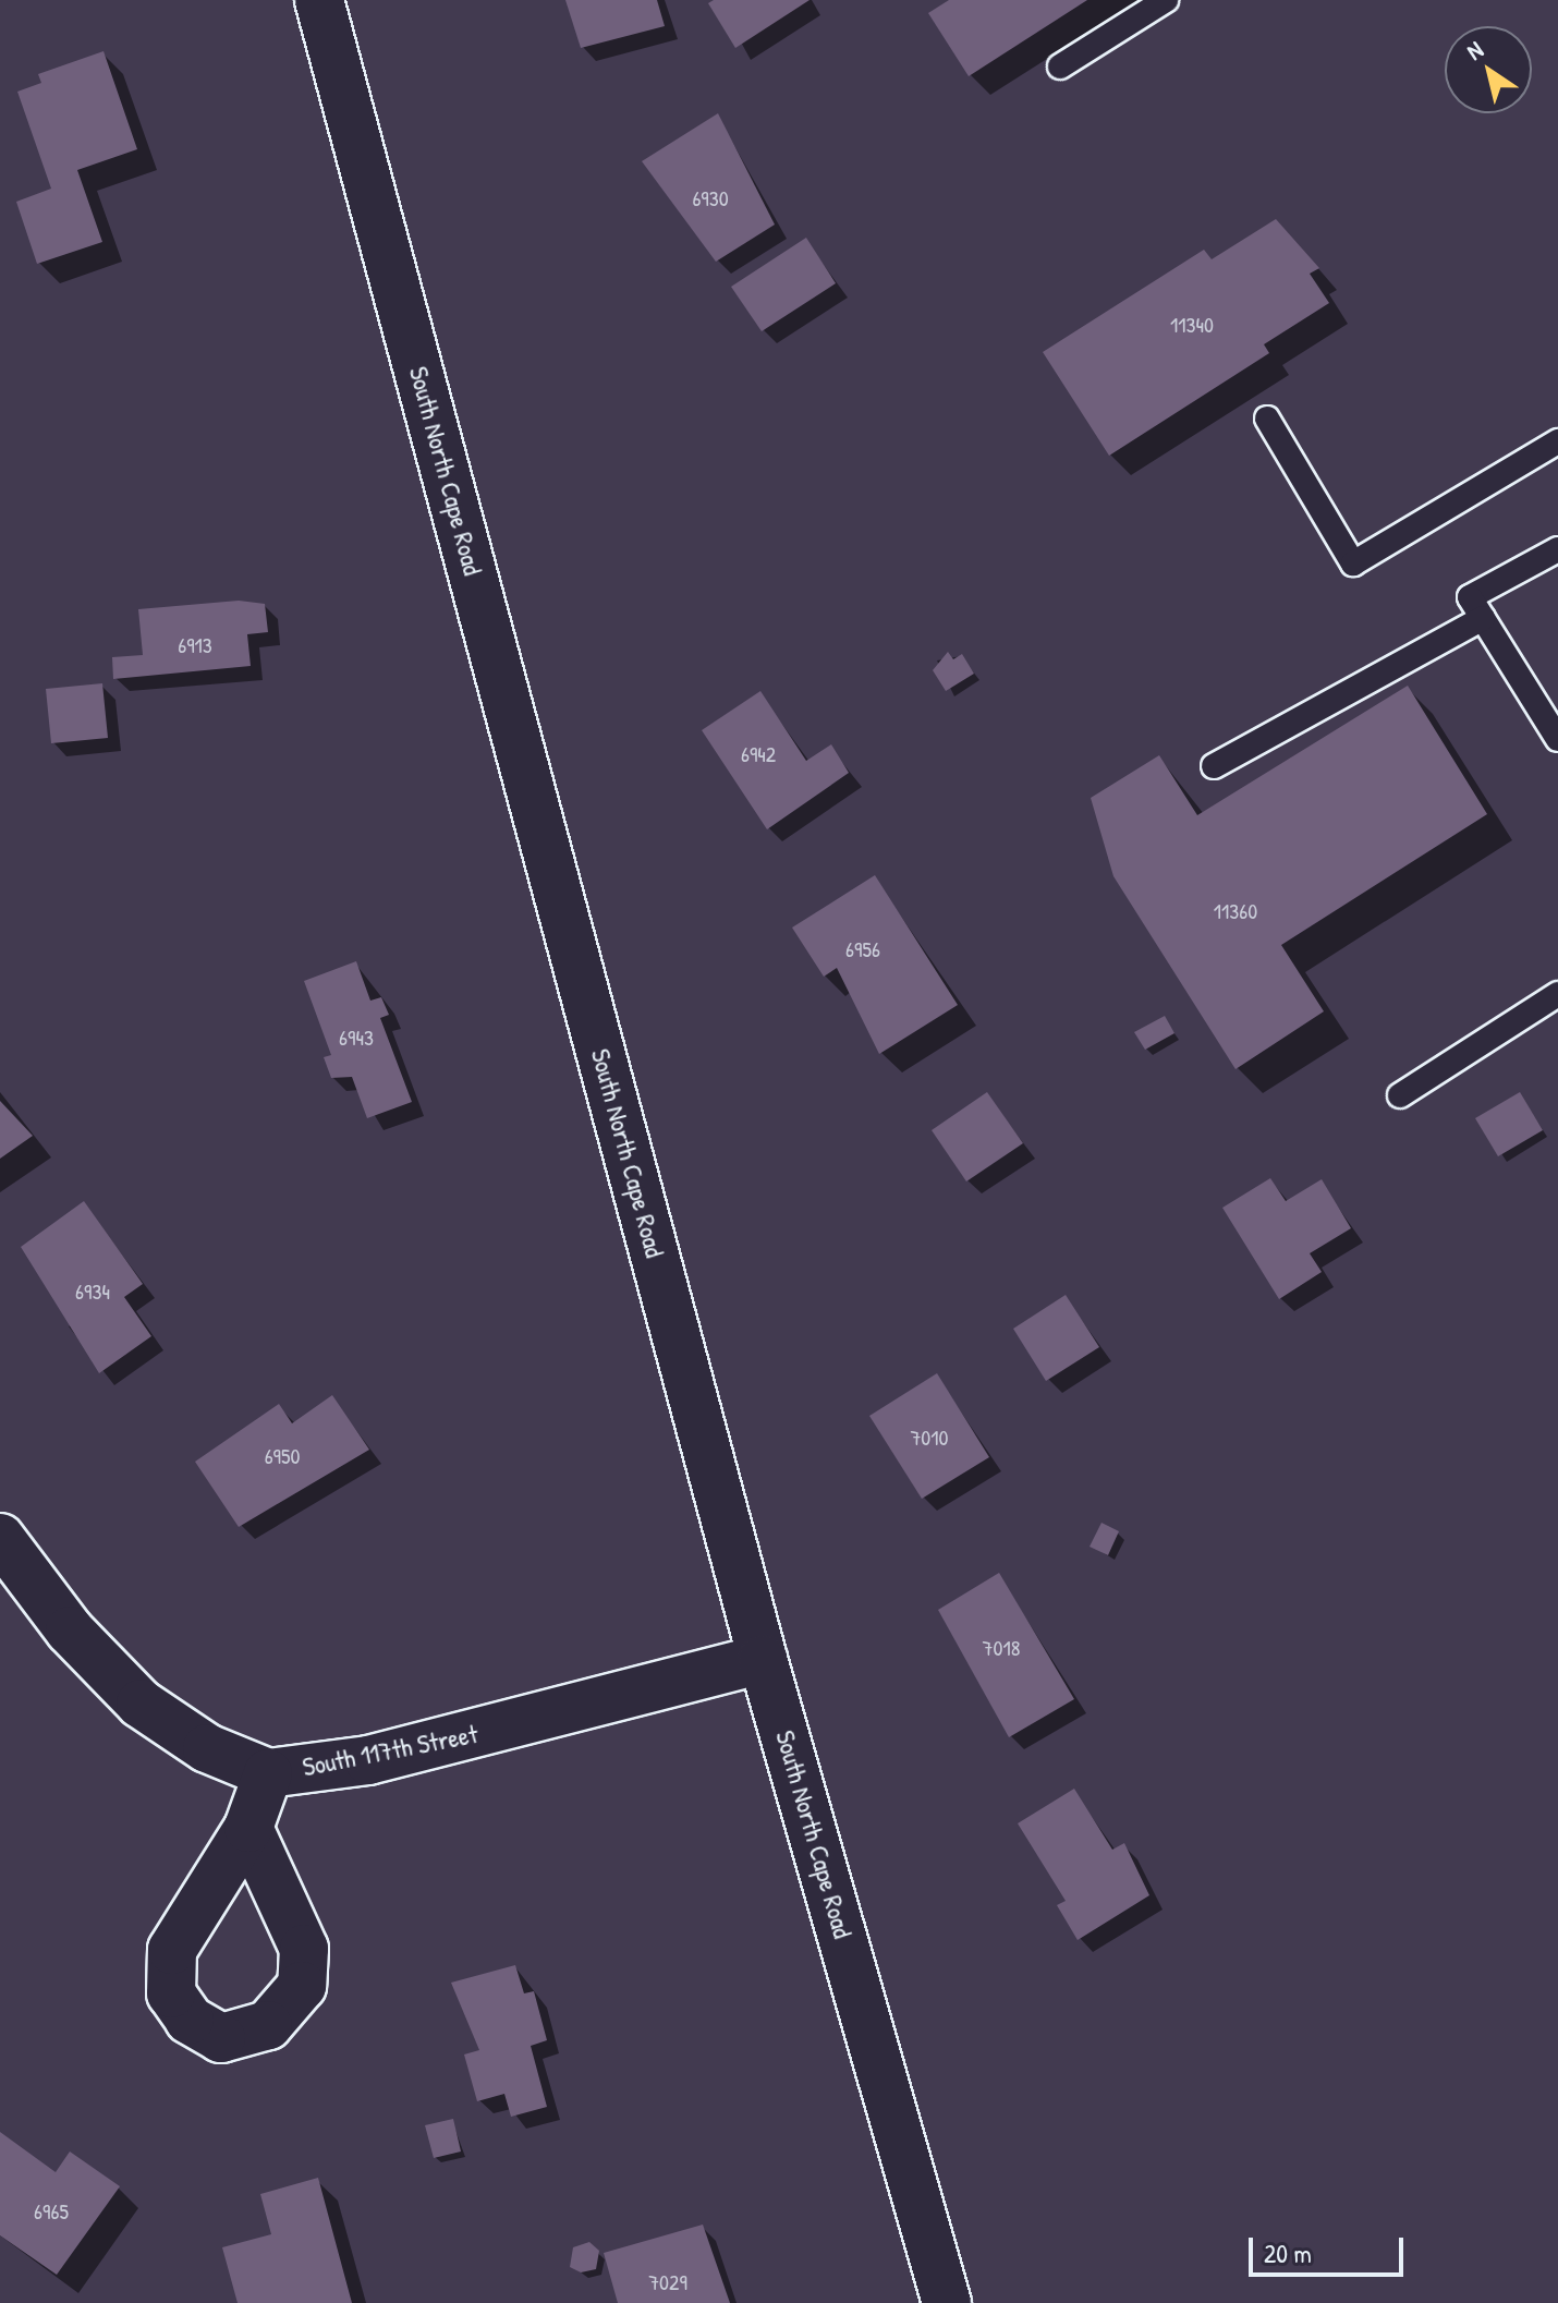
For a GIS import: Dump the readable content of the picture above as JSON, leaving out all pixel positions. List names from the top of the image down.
{
  "streets": {
    "street": ["South North Cape Road", "South 117th Street"]
  },
  "crossings": [
    ["South North Cape Road", "South 117th Street"]
  ],
  "house_numbers": [
    "6930",
    "11340",
    "6913",
    "6942",
    "11360",
    "6956",
    "6943",
    "6934",
    "7010",
    "6950",
    "7018",
    "6965",
    "7029"
  ],
  "scale_bar": "20 m",
  "north": "top left"
}
